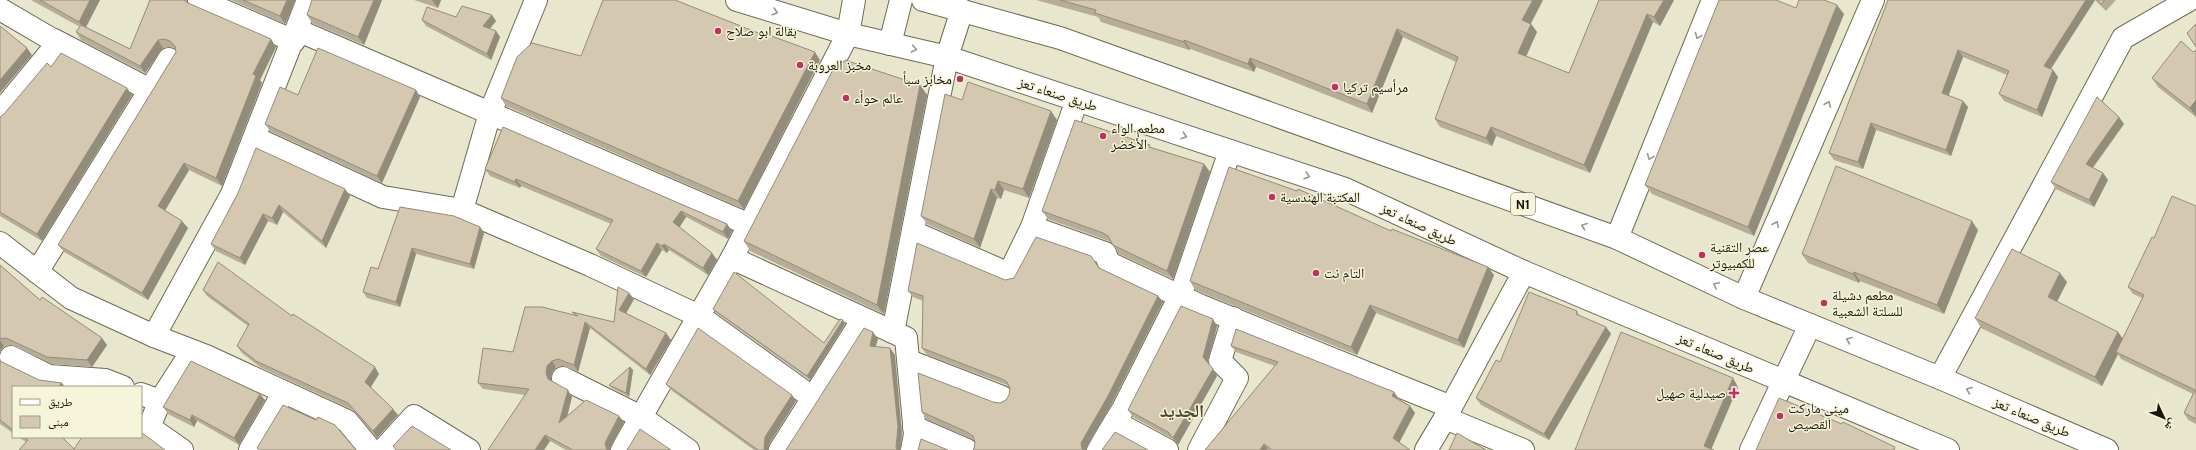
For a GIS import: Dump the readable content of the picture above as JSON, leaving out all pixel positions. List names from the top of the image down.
{
  "streets": {
    "main road": ["طريق صنعاء تعز", "N1"]
  },
  "districts": ["الجديد"],
  "places": {
    "other": [
      "بقالة ابو صلاح",
      "مخبز العروبة",
      "مخابز سبأ",
      "مرأسيم تركيا",
      "عالم حوأء",
      "مطعم الواء الأخضر",
      "المكتبة الهندسية",
      "عصر التقنية للكمبيوتر",
      "التام نت",
      "مطعم دشيلة للسلتة الشعبية",
      "ميني ماركت القصيص"
    ],
    "health": ["صيدلية صهيل"]
  },
  "legend": ["طريق", "مبنى"],
  "north": "bottom right"
}
